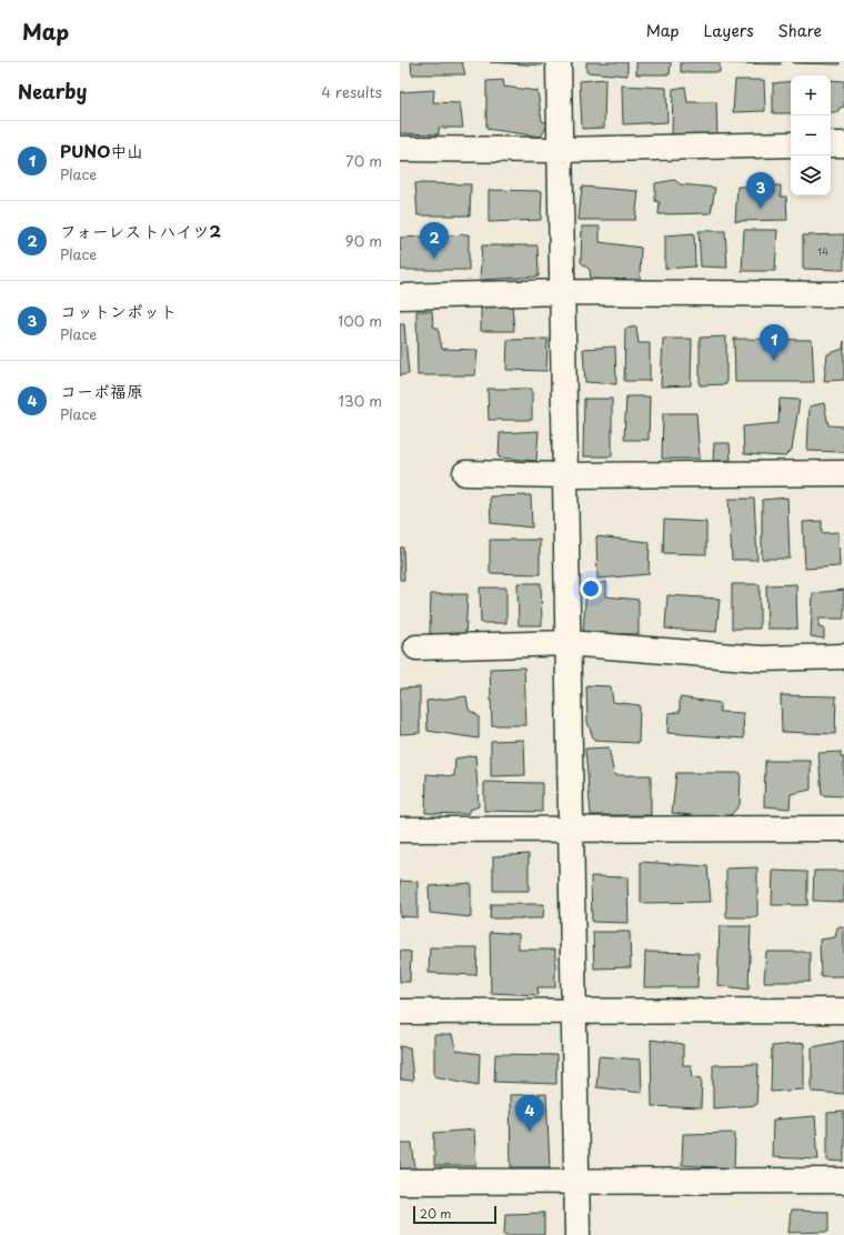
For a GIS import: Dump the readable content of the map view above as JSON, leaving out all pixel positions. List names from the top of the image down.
{
  "house_numbers": ["14"],
  "scale_bar": "20 m",
  "page": {
    "header": "Map",
    "nav": ["Map", "Layers", "Share"],
    "heading": ["Nearby", "4 results"],
    "map_buttons": ["+", "−"],
    "list": [
      {
        "mark": "1",
        "name": "PUNO中山",
        "note": "Place",
        "value": "70 m"
      },
      {
        "mark": "2",
        "name": "フォーレストハイツ2",
        "note": "Place",
        "value": "90 m"
      },
      {
        "mark": "3",
        "name": "コットンポット",
        "note": "Place",
        "value": "100 m"
      },
      {
        "mark": "4",
        "name": "コーポ福原",
        "note": "Place",
        "value": "130 m"
      }
    ],
    "pins": [
      "3",
      "2",
      "1",
      "4"
    ],
    "scale": "20 m"
  }
}
